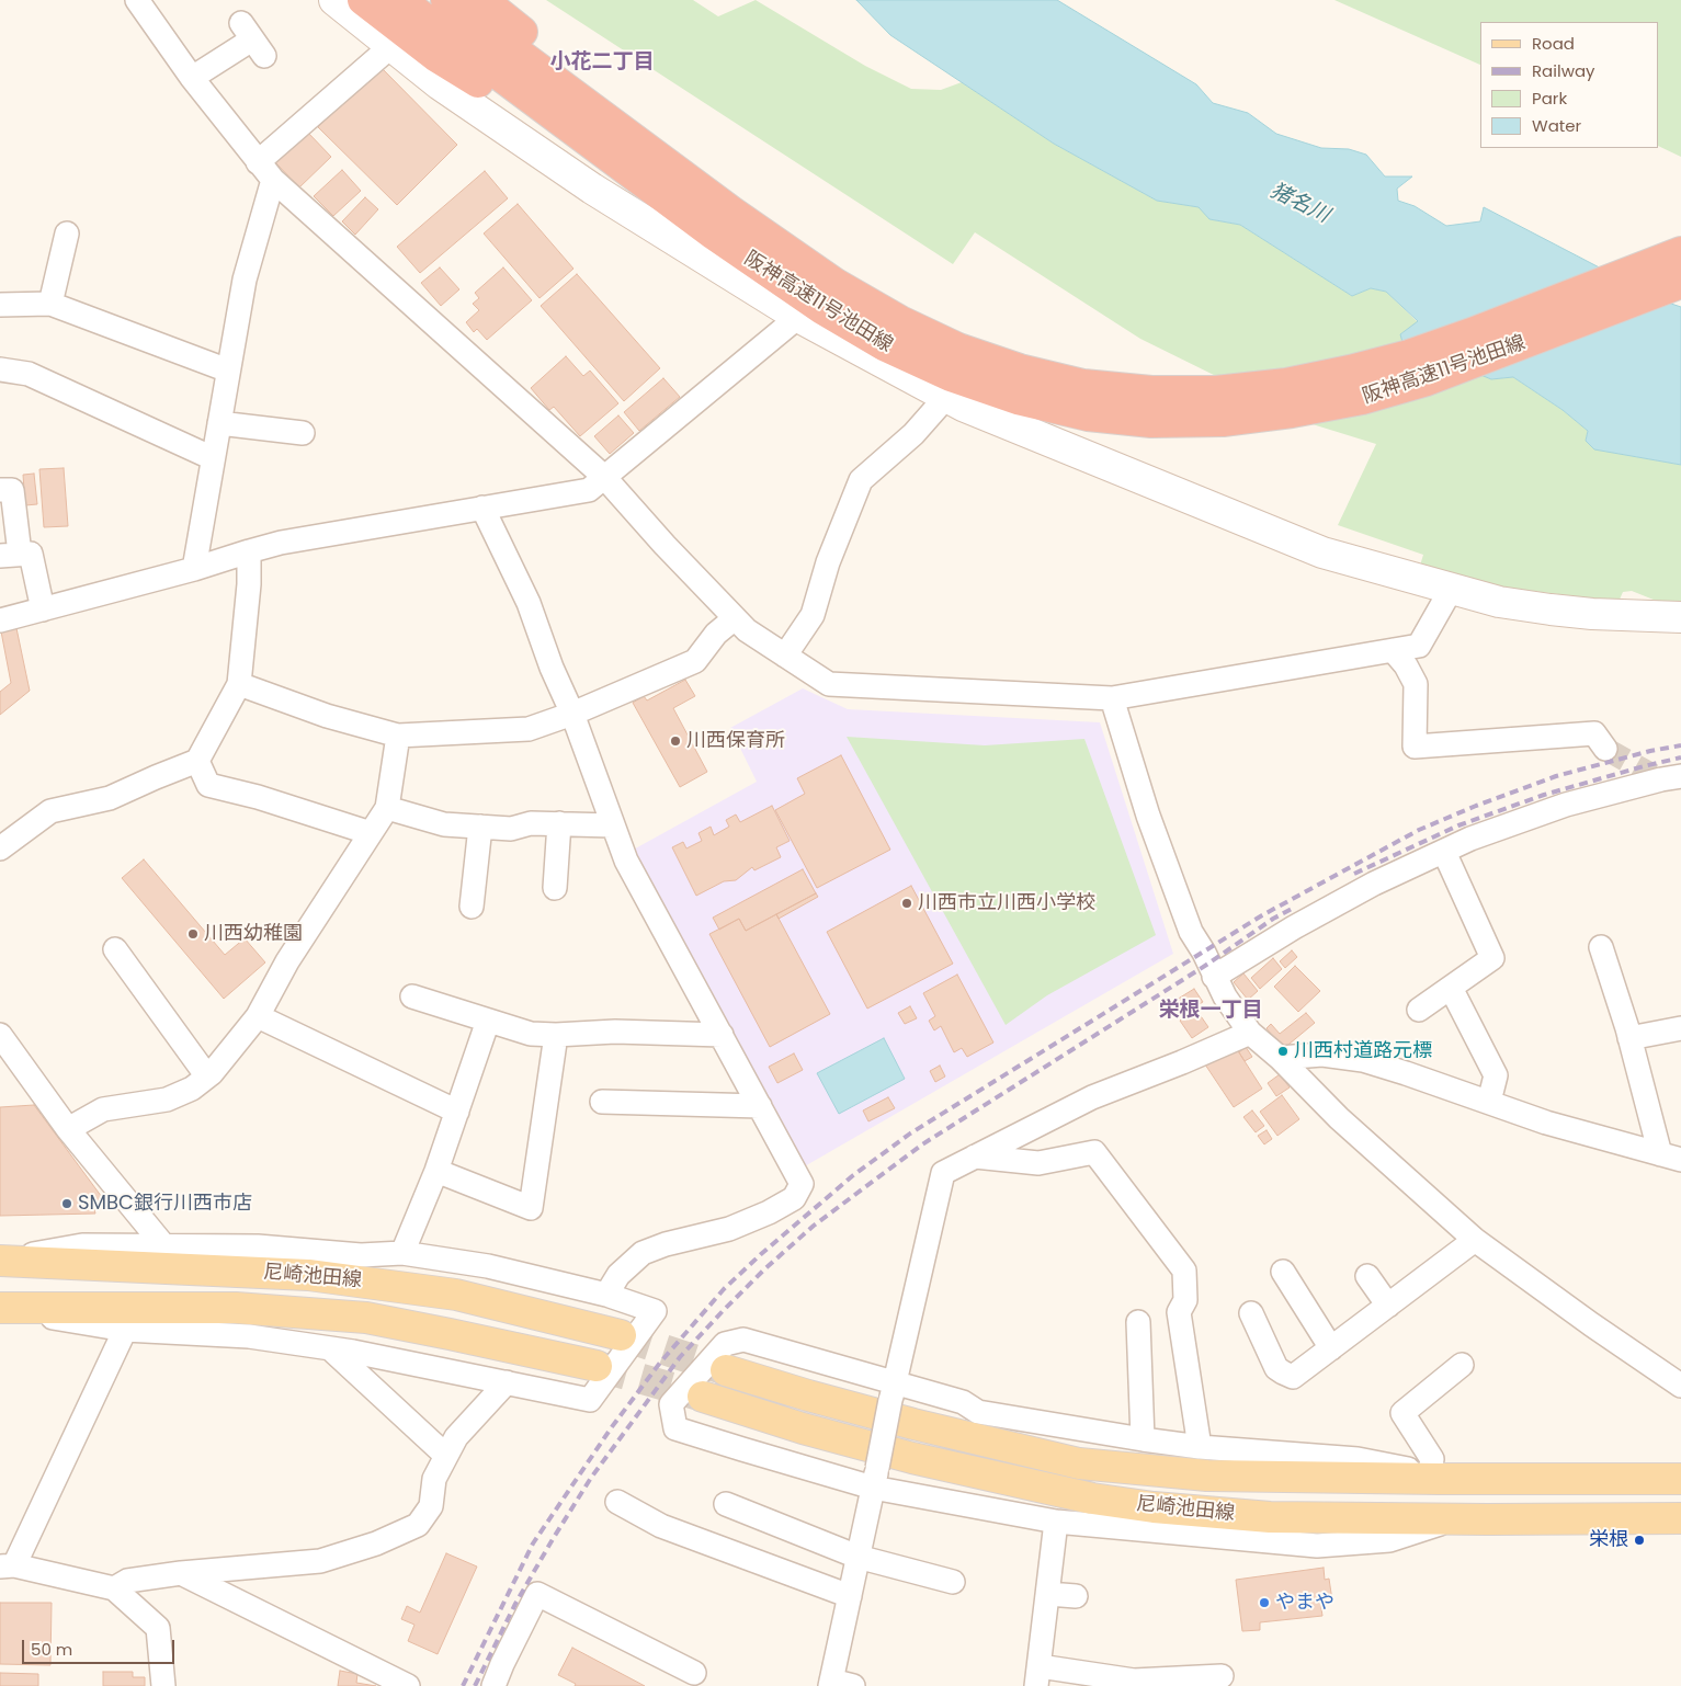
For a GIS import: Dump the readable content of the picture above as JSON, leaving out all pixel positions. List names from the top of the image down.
{
  "streets": {
    "highway": ["阪神高速11号池田線"],
    "main road": ["尼崎池田線"]
  },
  "districts": ["小花二丁目", "栄根一丁目"],
  "water": ["猪名川"],
  "places": [
    "川西保育所",
    "川西市立川西小学校",
    "川西幼稚園",
    "川西村道路元標",
    "SMBC銀行川西市店",
    "栄根",
    "やまや"
  ],
  "legend": [
    "Road",
    "Railway",
    "Park",
    "Water"
  ],
  "scale_bar": "50 m"
}
